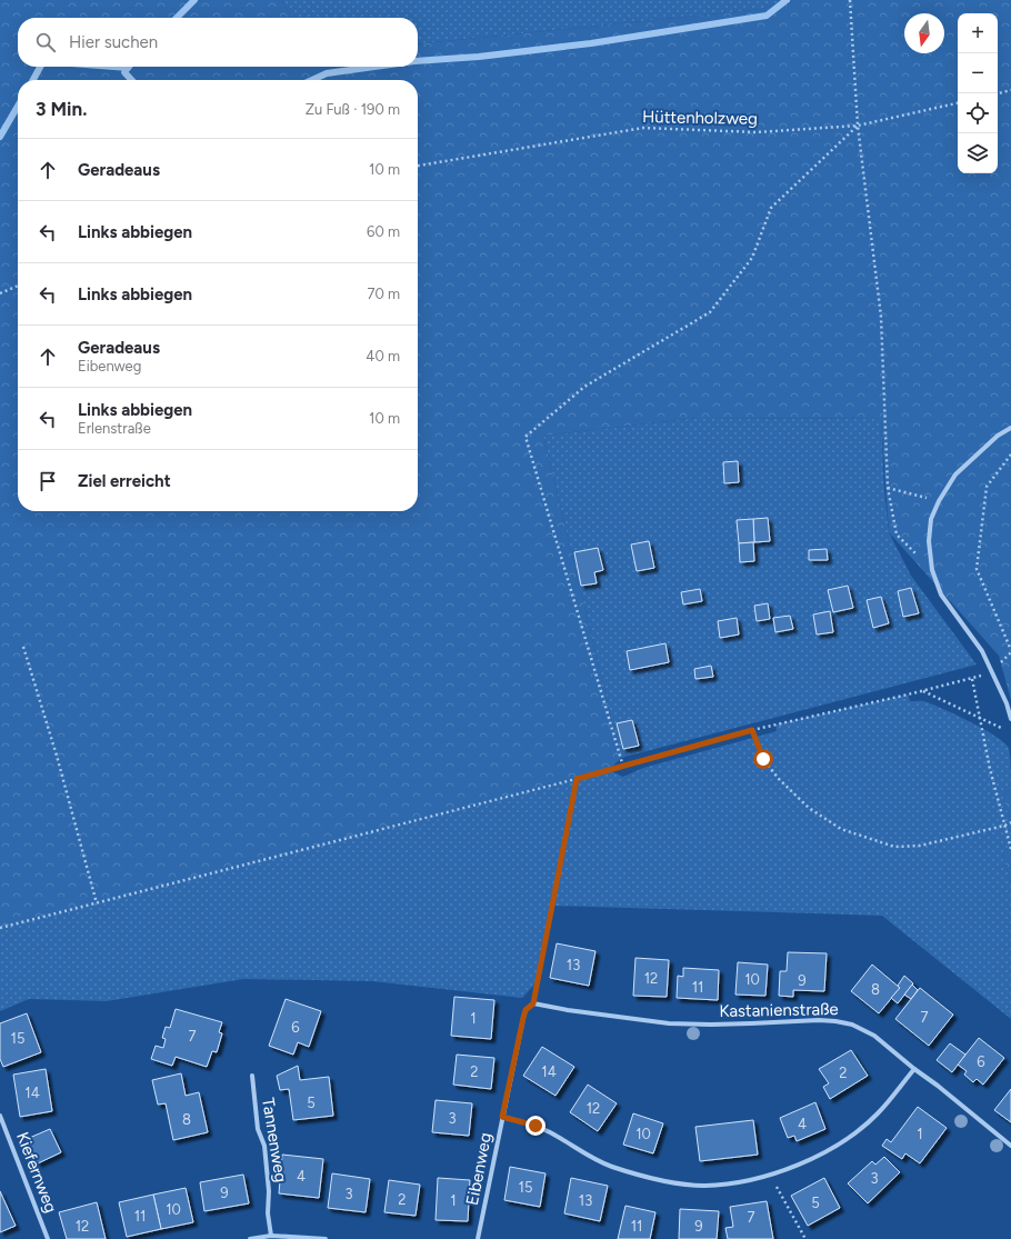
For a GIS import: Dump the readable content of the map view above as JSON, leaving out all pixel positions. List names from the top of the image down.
{
  "streets": {
    "street": [
      "Kastanienstraße",
      "Tannenweg",
      "Eibenweg",
      "Kiefernweg"
    ],
    "path": ["Hüttenholzweg"]
  },
  "crossings": [
    ["Kastanienstraße", "Eibenweg"]
  ],
  "house_numbers": [
    "13",
    "12",
    "10",
    "9",
    "11",
    "8",
    "7",
    "1",
    "6",
    "7",
    "15",
    "6",
    "2",
    "14",
    "2",
    "14",
    "5",
    "12",
    "3",
    "8",
    "4",
    "10",
    "1",
    "4",
    "3",
    "15",
    "9",
    "3",
    "2",
    "1",
    "13",
    "5",
    "10",
    "11",
    "7",
    "12",
    "11",
    "9"
  ],
  "north": "bottom",
  "page": {
    "map_buttons": ["+", "−"],
    "search": "Hier suchen",
    "heading": ["3 Min.", "Zu Fuß · 190 m"],
    "list": [
      ["Geradeaus", "10 m"],
      ["Links abbiegen", "60 m"],
      ["Links abbiegen", "70 m"],
      ["Geradeaus", "Eibenweg", "40 m"],
      ["Links abbiegen", "Erlenstraße", "10 m"],
      "Ziel erreicht"
    ]
  }
}
